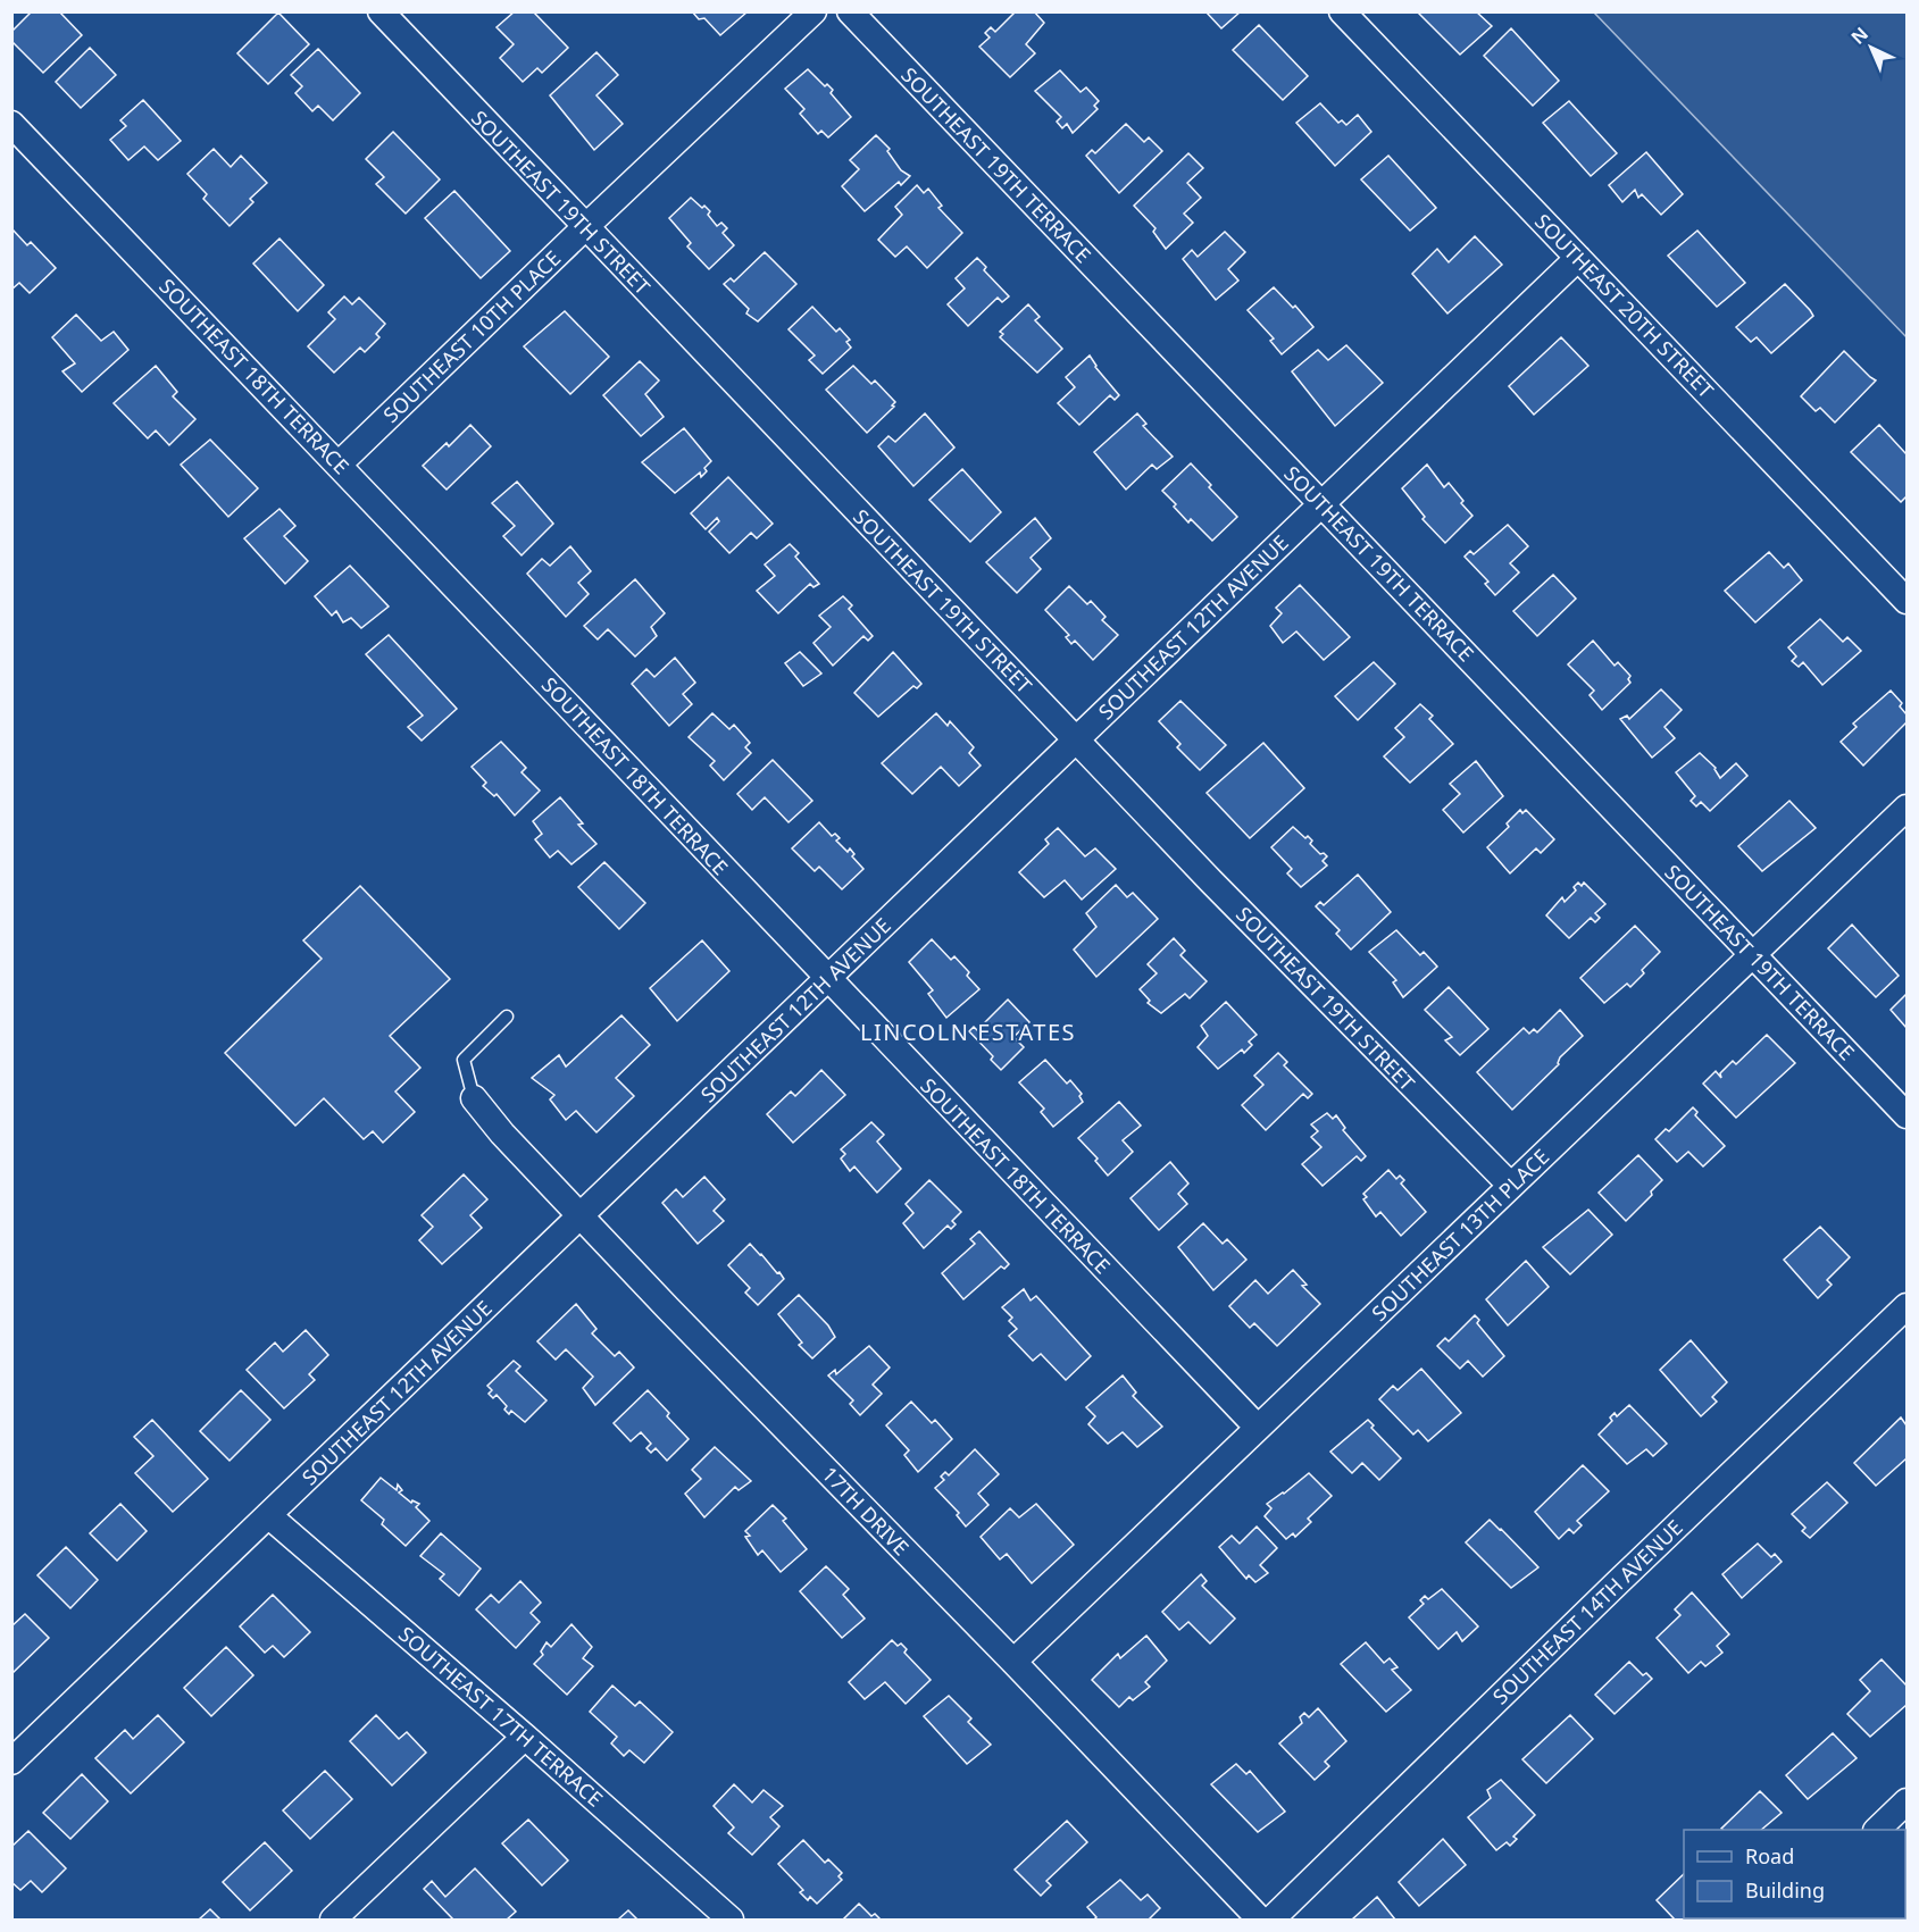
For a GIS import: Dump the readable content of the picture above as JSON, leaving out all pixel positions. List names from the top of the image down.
{
  "streets": {
    "street": [
      "SOUTHEAST 19TH TERRACE",
      "SOUTHEAST 19TH STREET",
      "SOUTHEAST 20TH STREET",
      "SOUTHEAST 10TH PLACE",
      "SOUTHEAST 18TH TERRACE",
      "SOUTHEAST 12TH AVENUE",
      "SOUTHEAST 13TH PLACE",
      "17TH DRIVE",
      "SOUTHEAST 14TH AVENUE",
      "SOUTHEAST 17TH TERRACE"
    ]
  },
  "crossings": [
    ["SOUTHEAST 19TH TERRACE", "SOUTHEAST 12TH AVENUE"],
    ["SOUTHEAST 19TH TERRACE", "SOUTHEAST 13TH PLACE"],
    ["SOUTHEAST 19TH STREET", "SOUTHEAST 10TH PLACE"],
    ["SOUTHEAST 19TH STREET", "SOUTHEAST 12TH AVENUE"],
    ["SOUTHEAST 19TH STREET", "SOUTHEAST 13TH PLACE"],
    ["SOUTHEAST 20TH STREET", "SOUTHEAST 12TH AVENUE"],
    ["SOUTHEAST 10TH PLACE", "SOUTHEAST 18TH TERRACE"],
    ["SOUTHEAST 18TH TERRACE", "SOUTHEAST 12TH AVENUE"],
    ["SOUTHEAST 18TH TERRACE", "SOUTHEAST 13TH PLACE"],
    ["SOUTHEAST 12TH AVENUE", "17TH DRIVE"],
    ["SOUTHEAST 12TH AVENUE", "SOUTHEAST 17TH TERRACE"],
    ["SOUTHEAST 13TH PLACE", "17TH DRIVE"]
  ],
  "districts": ["LINCOLN ESTATES"],
  "legend": ["Road", "Building"],
  "north": "top left"
}
